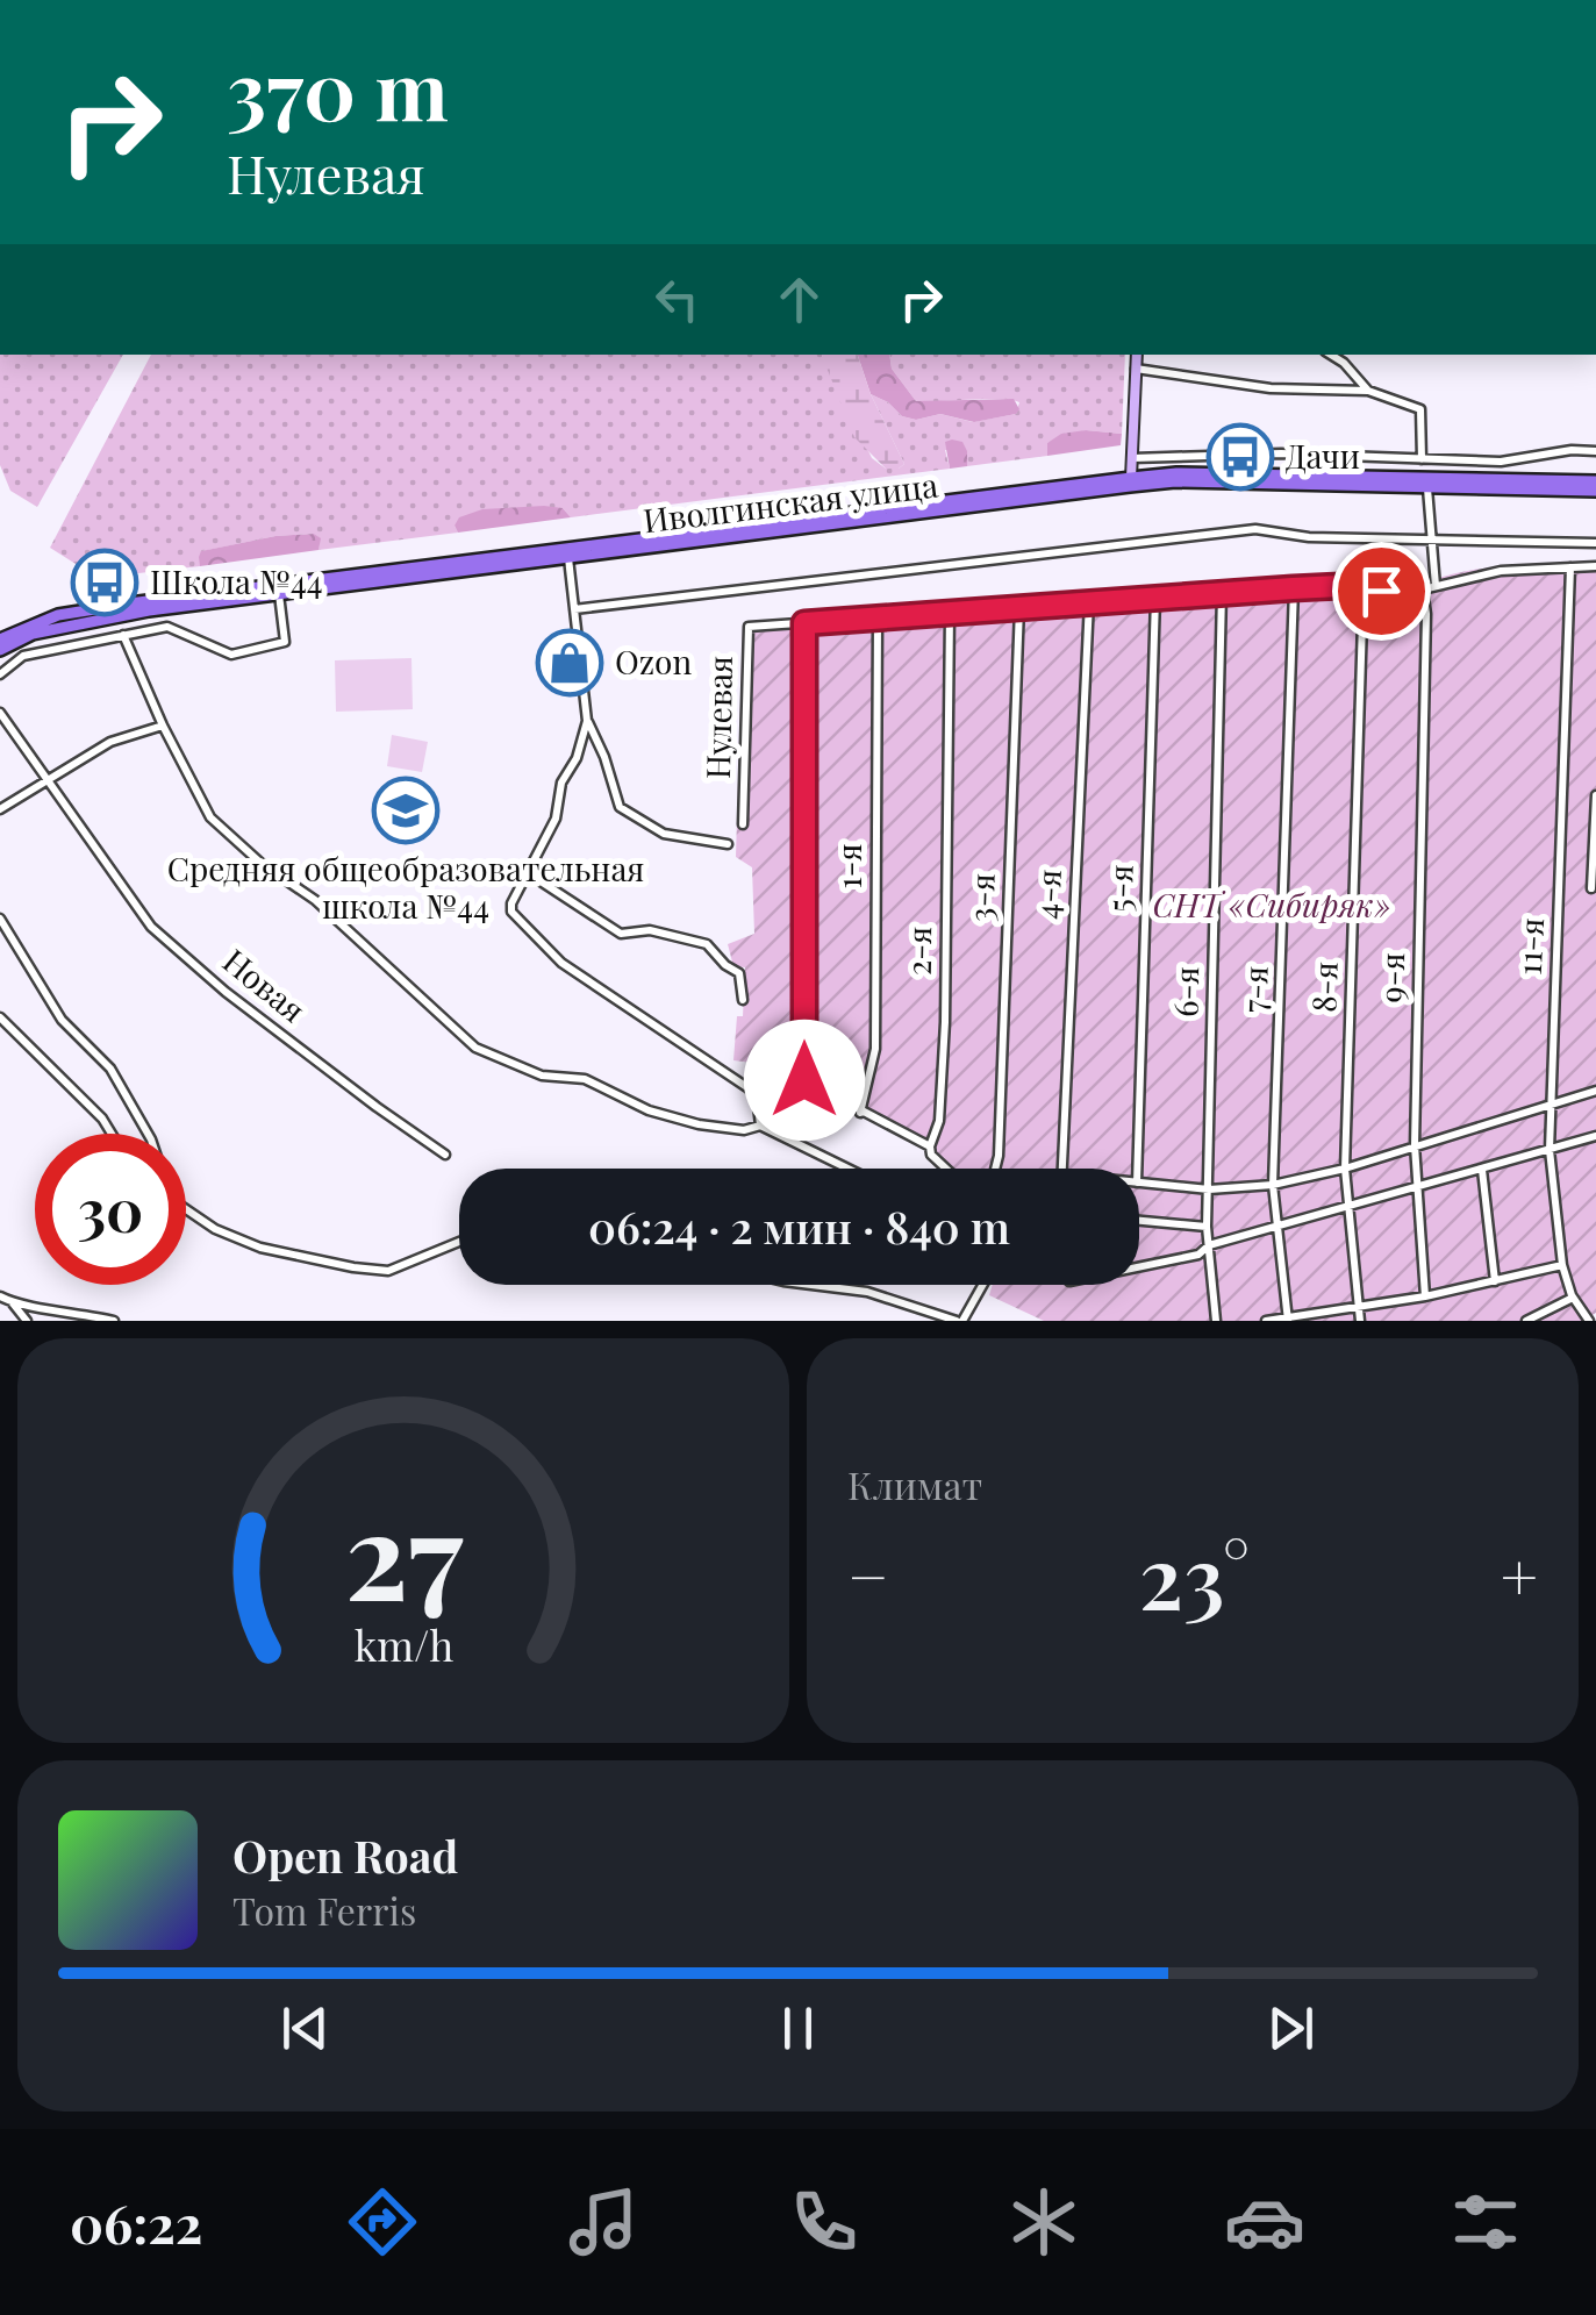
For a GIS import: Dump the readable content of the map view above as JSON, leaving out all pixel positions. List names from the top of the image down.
{
  "streets": {
    "main road": ["Иволгинская улица"],
    "street": [
      "Нулевая",
      "1-я",
      "5-я",
      "4-я",
      "3-я",
      "11-я",
      "2-я",
      "9-я",
      "Новая",
      "8-я",
      "7-я",
      "6-я"
    ]
  },
  "crossings": [
    ["Нулевая", "1-я"],
    ["Нулевая", "5-я"],
    ["Нулевая", "4-я"],
    ["Нулевая", "3-я"],
    ["Нулевая", "11-я"],
    ["Нулевая", "2-я"],
    ["Нулевая", "9-я"],
    ["Нулевая", "8-я"],
    ["Нулевая", "7-я"],
    ["Нулевая", "6-я"]
  ],
  "parks": ["СНТ «Сибиряк»"],
  "places": {
    "bus stop": ["Дачи", "Школа №44"],
    "shop": ["Ozon"],
    "school or university": ["Средняя общеобразовательная школа №44"]
  },
  "page": {
    "turn": ["370 m", "Нулевая"],
    "limit": "30",
    "trip": "06:24 · 2 мин · 840 m",
    "tile": "Климат",
    "heat": ["−", "23°", "+"],
    "song": ["Open Road", "Tom Ferris"],
    "tabs": "06:22",
    "gauge": ["27", "km/h"]
  }
}
